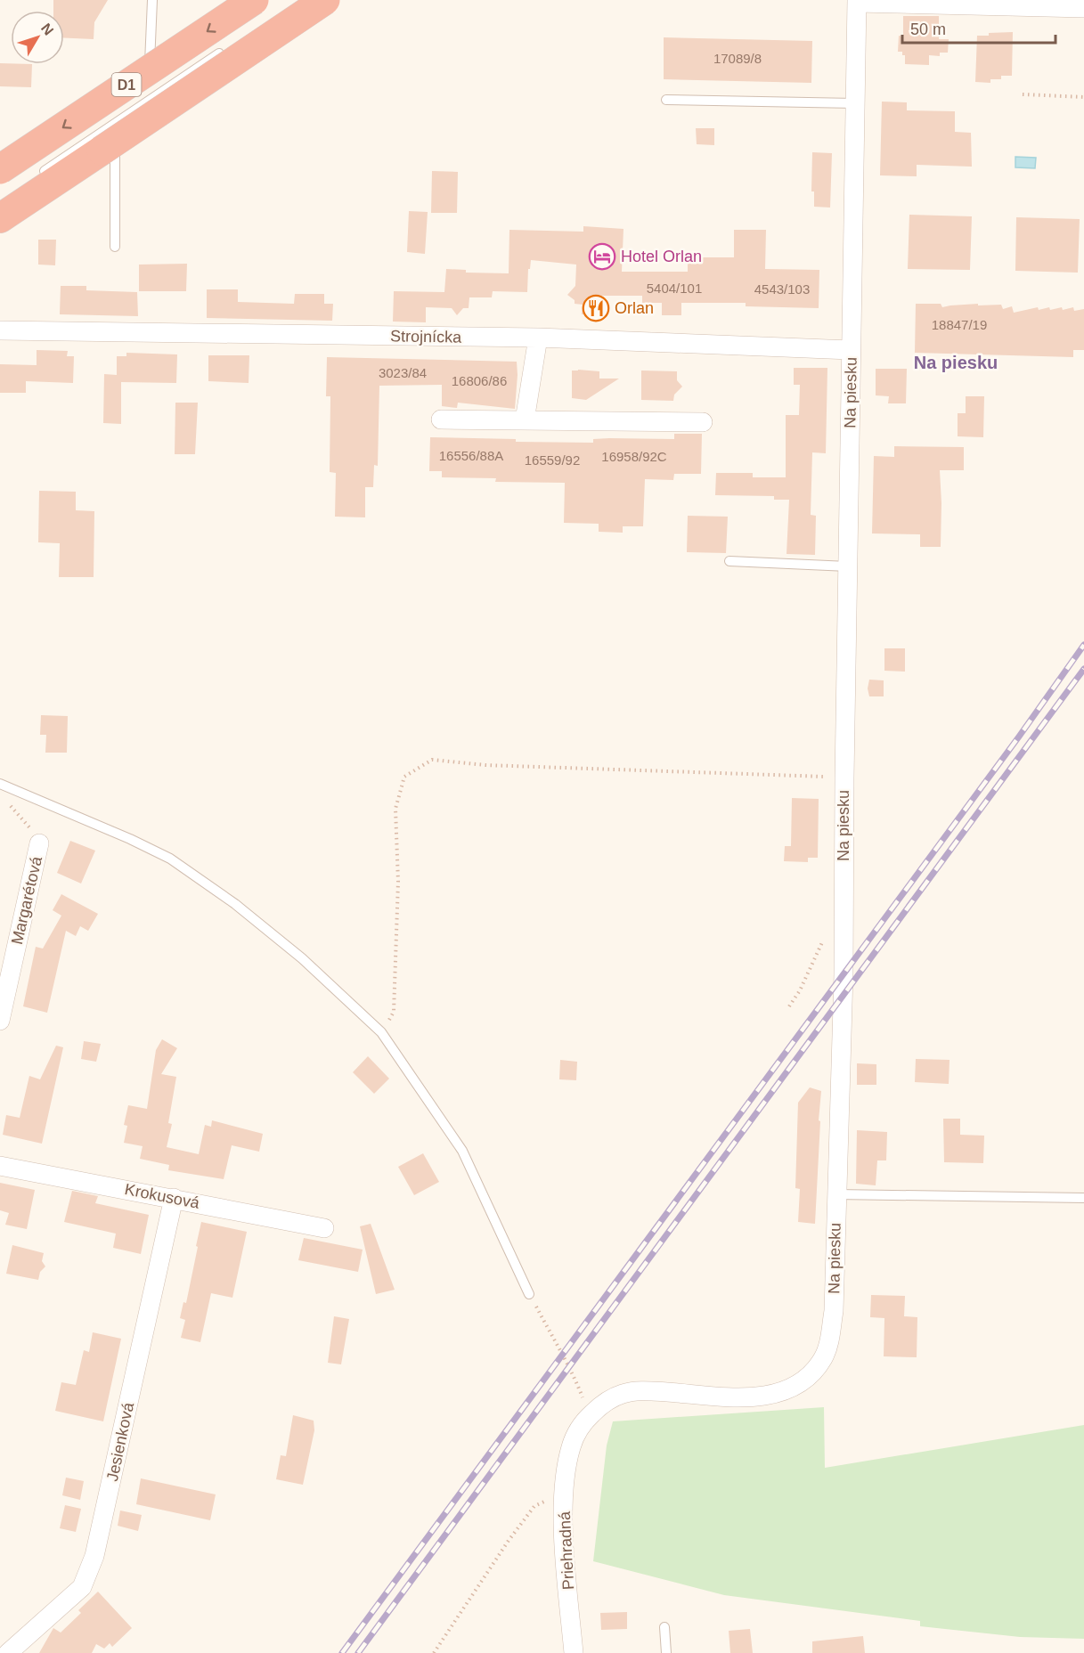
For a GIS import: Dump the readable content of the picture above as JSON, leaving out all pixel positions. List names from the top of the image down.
{
  "streets": {
    "highway": ["D1"],
    "street": [
      "Strojnícka",
      "Na piesku",
      "Margarétová",
      "Krokusová",
      "Jesienková",
      "Priehradná"
    ]
  },
  "crossings": [
    ["Strojnícka", "Na piesku"],
    ["Na piesku", "Priehradná"],
    ["Krokusová", "Jesienková"]
  ],
  "districts": ["Na piesku"],
  "places": {
    "hotel": ["Hotel Orlan"],
    "restaurant": ["Orlan"]
  },
  "house_numbers": [
    "17089/8",
    "5404/101",
    "4543/103",
    "18847/19",
    "3023/84",
    "16806/86",
    "16556/88A",
    "16958/92C",
    "16559/92"
  ],
  "scale_bar": "50 m",
  "north": "top right"
}
